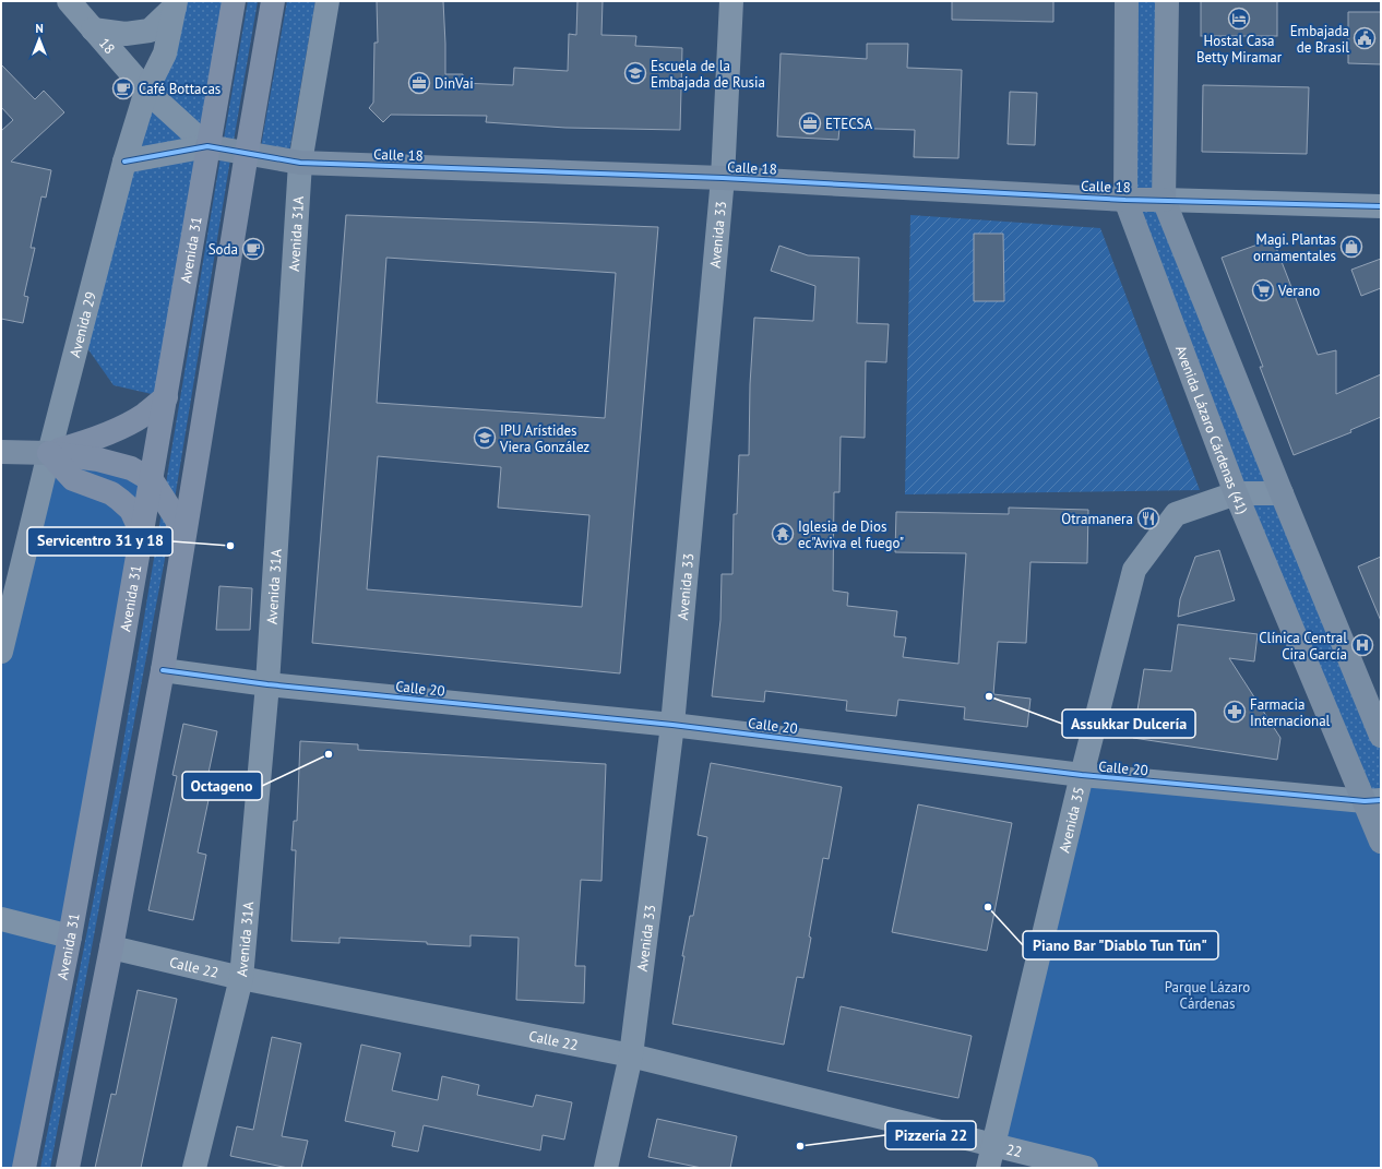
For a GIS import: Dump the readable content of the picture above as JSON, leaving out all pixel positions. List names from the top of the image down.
{
  "streets": {
    "main road": ["Calle 18", "Avenida 31", "Avenida Lázaro Cárdenas (41)"],
    "street": [
      "18",
      "Avenida 31A",
      "Avenida 33",
      "Avenida 29",
      "Calle 20",
      "Avenida 35",
      "Calle 22",
      "22"
    ]
  },
  "crossings": [
    ["18", "Avenida 29"],
    ["Calle 18", "Avenida 31A"],
    ["Calle 18", "Avenida 33"],
    ["Calle 18", "Avenida 31"],
    ["Calle 18", "Avenida 29"],
    ["Calle 18", "Avenida Lázaro Cárdenas (41)"],
    ["Avenida 31A", "Calle 20"],
    ["Avenida 31A", "Calle 22"],
    ["Avenida 33", "Calle 20"],
    ["Avenida 33", "Calle 22"],
    ["Avenida Lázaro Cárdenas (41)", "Calle 20"],
    ["Avenida Lázaro Cárdenas (41)", "Avenida 35"],
    ["Calle 20", "Avenida 35"],
    ["Avenida 35", "Calle 22"],
    ["Avenida 35", "22"],
    ["Calle 22", "22"]
  ],
  "parks": ["Parque Lázaro Cárdenas"],
  "places": {
    "hotel": ["Hostal Casa Betty Miramar"],
    "public building": ["Embajada de Brasil"],
    "school or university": ["Escuela de la Embajada de Rusia", "IPU Arístides Viera González"],
    "office": ["DinVai", "ETECSA"],
    "cafe": ["Café Bottacas", "Soda"],
    "shop": ["Magi. Plantas ornamentales"],
    "supermarket": ["Verano"],
    "restaurant": ["Otramanera"],
    "temple": ["Iglesia de Dios ec\"Aviva el fuego\""],
    "other": [
      "Servicentro 31 y 18",
      "Assukkar Dulcería",
      "Octageno",
      "Piano Bar \"Diablo Tun Tún\"",
      "Pizzería 22"
    ],
    "hospital": ["Clínica Central Cira García"],
    "pharmacy": ["Farmacia Internacional"]
  },
  "north": "top"
}
